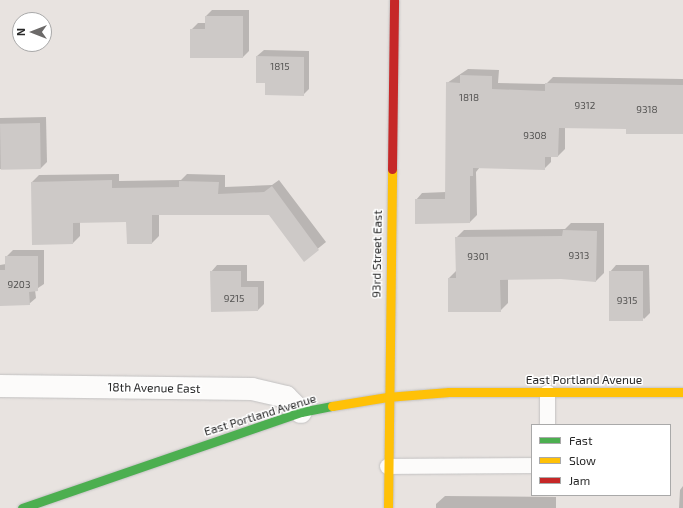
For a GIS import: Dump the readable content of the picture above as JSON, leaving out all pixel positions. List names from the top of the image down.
{
  "streets": {
    "main road": ["93rd Street East", "East Portland Avenue"],
    "street": ["18th Avenue East"]
  },
  "crossings": [
    ["93rd Street East", "East Portland Avenue"],
    ["East Portland Avenue", "18th Avenue East"]
  ],
  "house_numbers": [
    "1815",
    "1818",
    "9312",
    "9318",
    "9308",
    "9313",
    "9301",
    "9203",
    "9215",
    "9315"
  ],
  "legend": ["Fast", "Slow", "Jam"],
  "north": "left"
}
